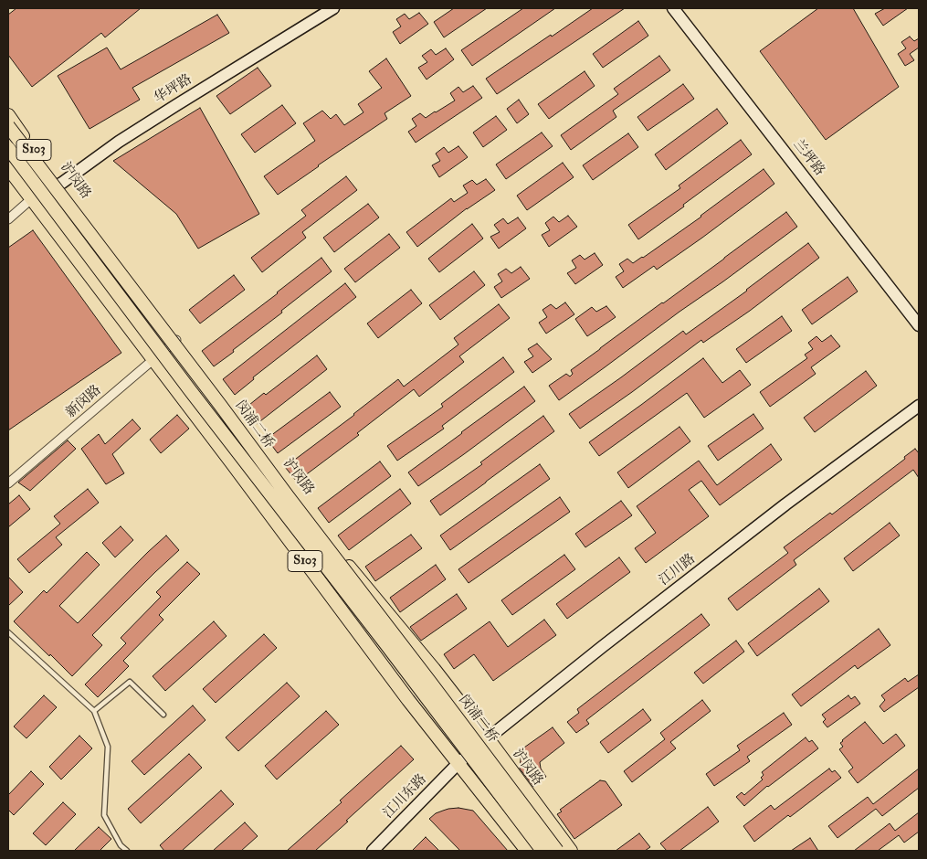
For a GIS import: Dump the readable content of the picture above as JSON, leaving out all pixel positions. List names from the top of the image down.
{
  "streets": {
    "main road": ["S103", "沪闵路", "闵浦二桥"],
    "street": [
      "华坪路",
      "兰坪路",
      "新闵路",
      "江川路",
      "江川东路"
    ]
  },
  "crossings": [
    ["华坪路", "S103"],
    ["华坪路", "沪闵路"],
    ["S103", "新闵路"],
    ["S103", "江川路"],
    ["S103", "江川东路"],
    ["沪闵路", "新闵路"],
    ["沪闵路", "江川路"],
    ["江川路", "江川东路"]
  ]
}
